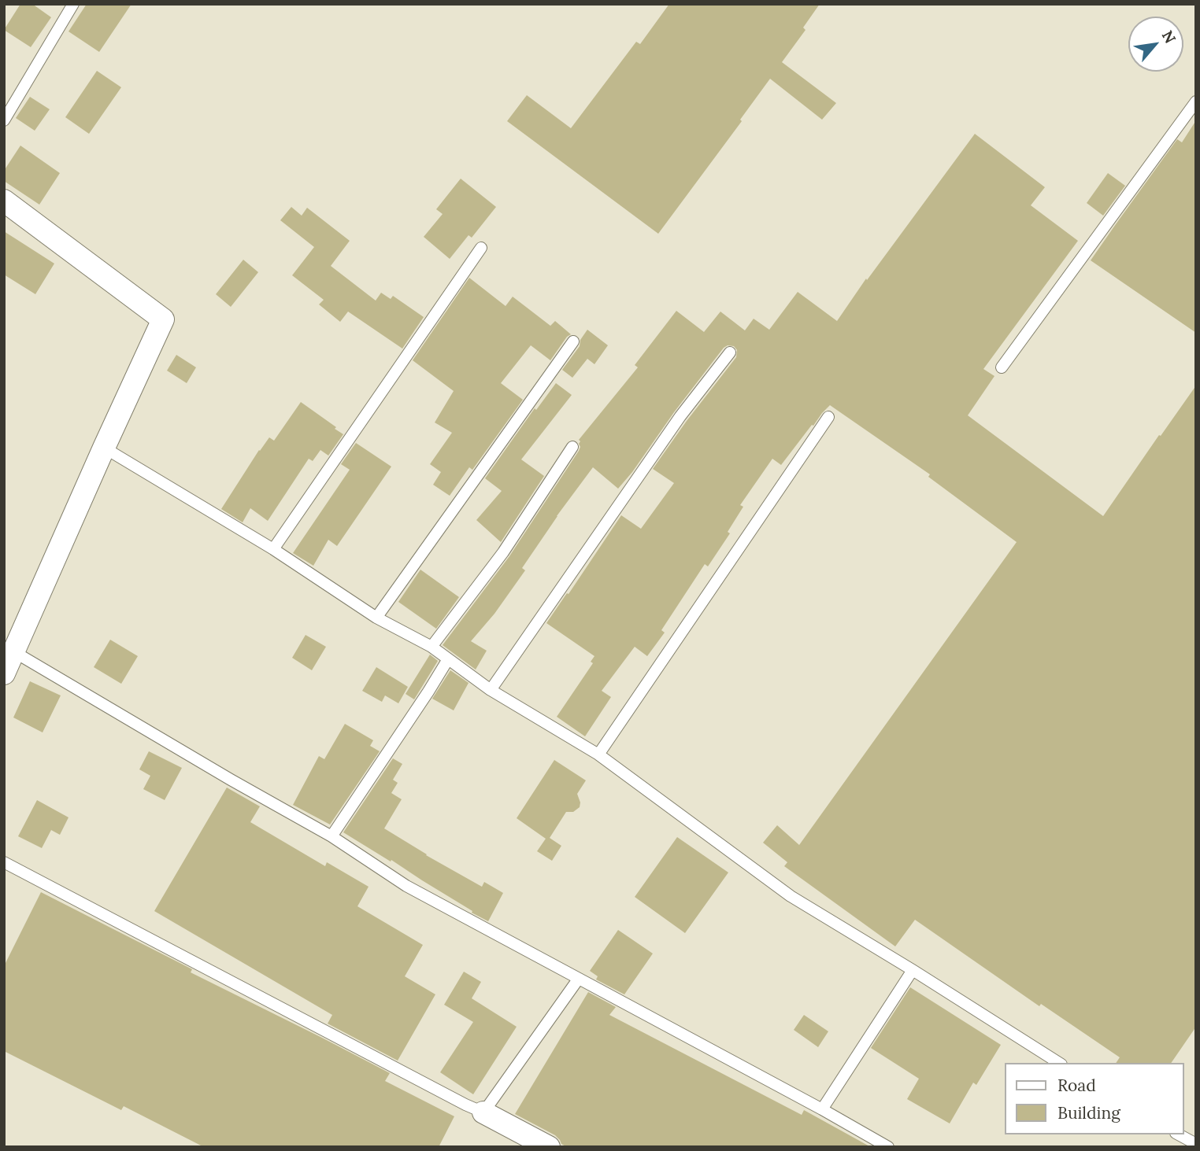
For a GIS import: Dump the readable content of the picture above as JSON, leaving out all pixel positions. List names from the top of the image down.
{
  "legend": ["Road", "Building"],
  "north": "top right"
}
